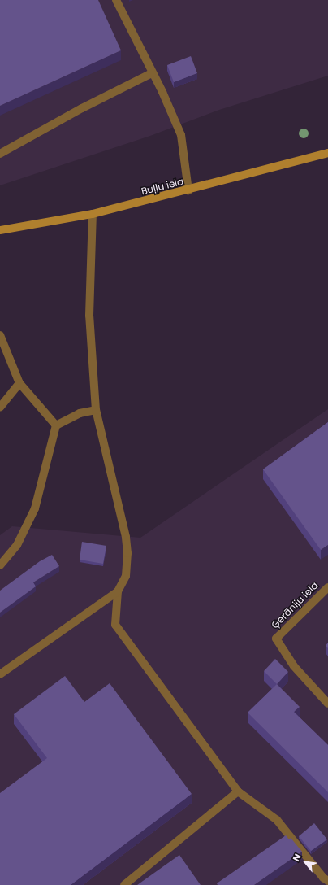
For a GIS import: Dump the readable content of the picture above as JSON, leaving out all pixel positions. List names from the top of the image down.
{
  "streets": {
    "street": ["Buļļu iela", "Ģerāniju iela"]
  },
  "north": "top left"
}
